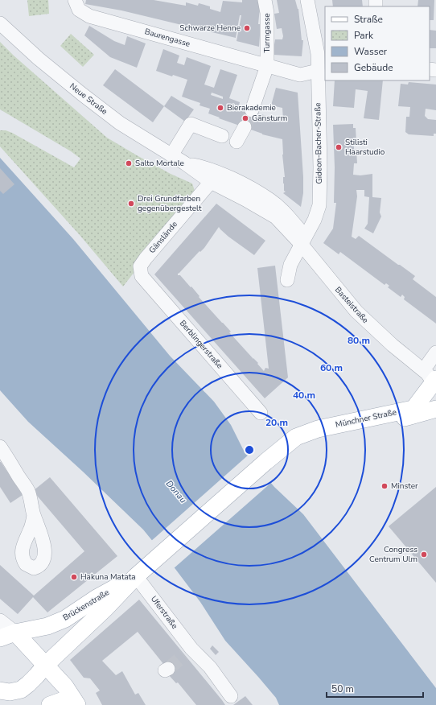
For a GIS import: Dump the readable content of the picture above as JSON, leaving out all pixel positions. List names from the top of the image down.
{
  "streets": {
    "main road": ["Münchner Straße", "Brückenstraße"],
    "street": [
      "Turmgasse",
      "Baurengasse",
      "Neue Straße",
      "Gideon-Bacher-Straße",
      "Gänslände",
      "Basteistraße",
      "Berblingerstraße",
      "Uferstraße"
    ]
  },
  "crossings": [
    ["Turmgasse", "Baurengasse"],
    ["Baurengasse", "Gideon-Bacher-Straße"],
    ["Neue Straße", "Gideon-Bacher-Straße"],
    ["Neue Straße", "Gänslände"],
    ["Neue Straße", "Basteistraße"],
    ["Gideon-Bacher-Straße", "Basteistraße"],
    ["Gänslände", "Berblingerstraße"],
    ["Basteistraße", "Münchner Straße"],
    ["Münchner Straße", "Brückenstraße"],
    ["Brückenstraße", "Uferstraße"]
  ],
  "water": ["Donau"],
  "places": [
    "Schwarze Henne",
    "Bierakademie",
    "Gänsturm",
    "Stilisti Haarstudio",
    "Salto Mortale",
    "Drei Grundfarben gegenübergestelt",
    "Minster",
    "Congress Centrum Ulm",
    "Hakuna Matata"
  ],
  "legend": [
    "Straße",
    "Park",
    "Wasser",
    "Gebäude"
  ],
  "scale_bar": "50 m",
  "rings": [
    "80 m",
    "60 m",
    "40 m",
    "20 m"
  ]
}
